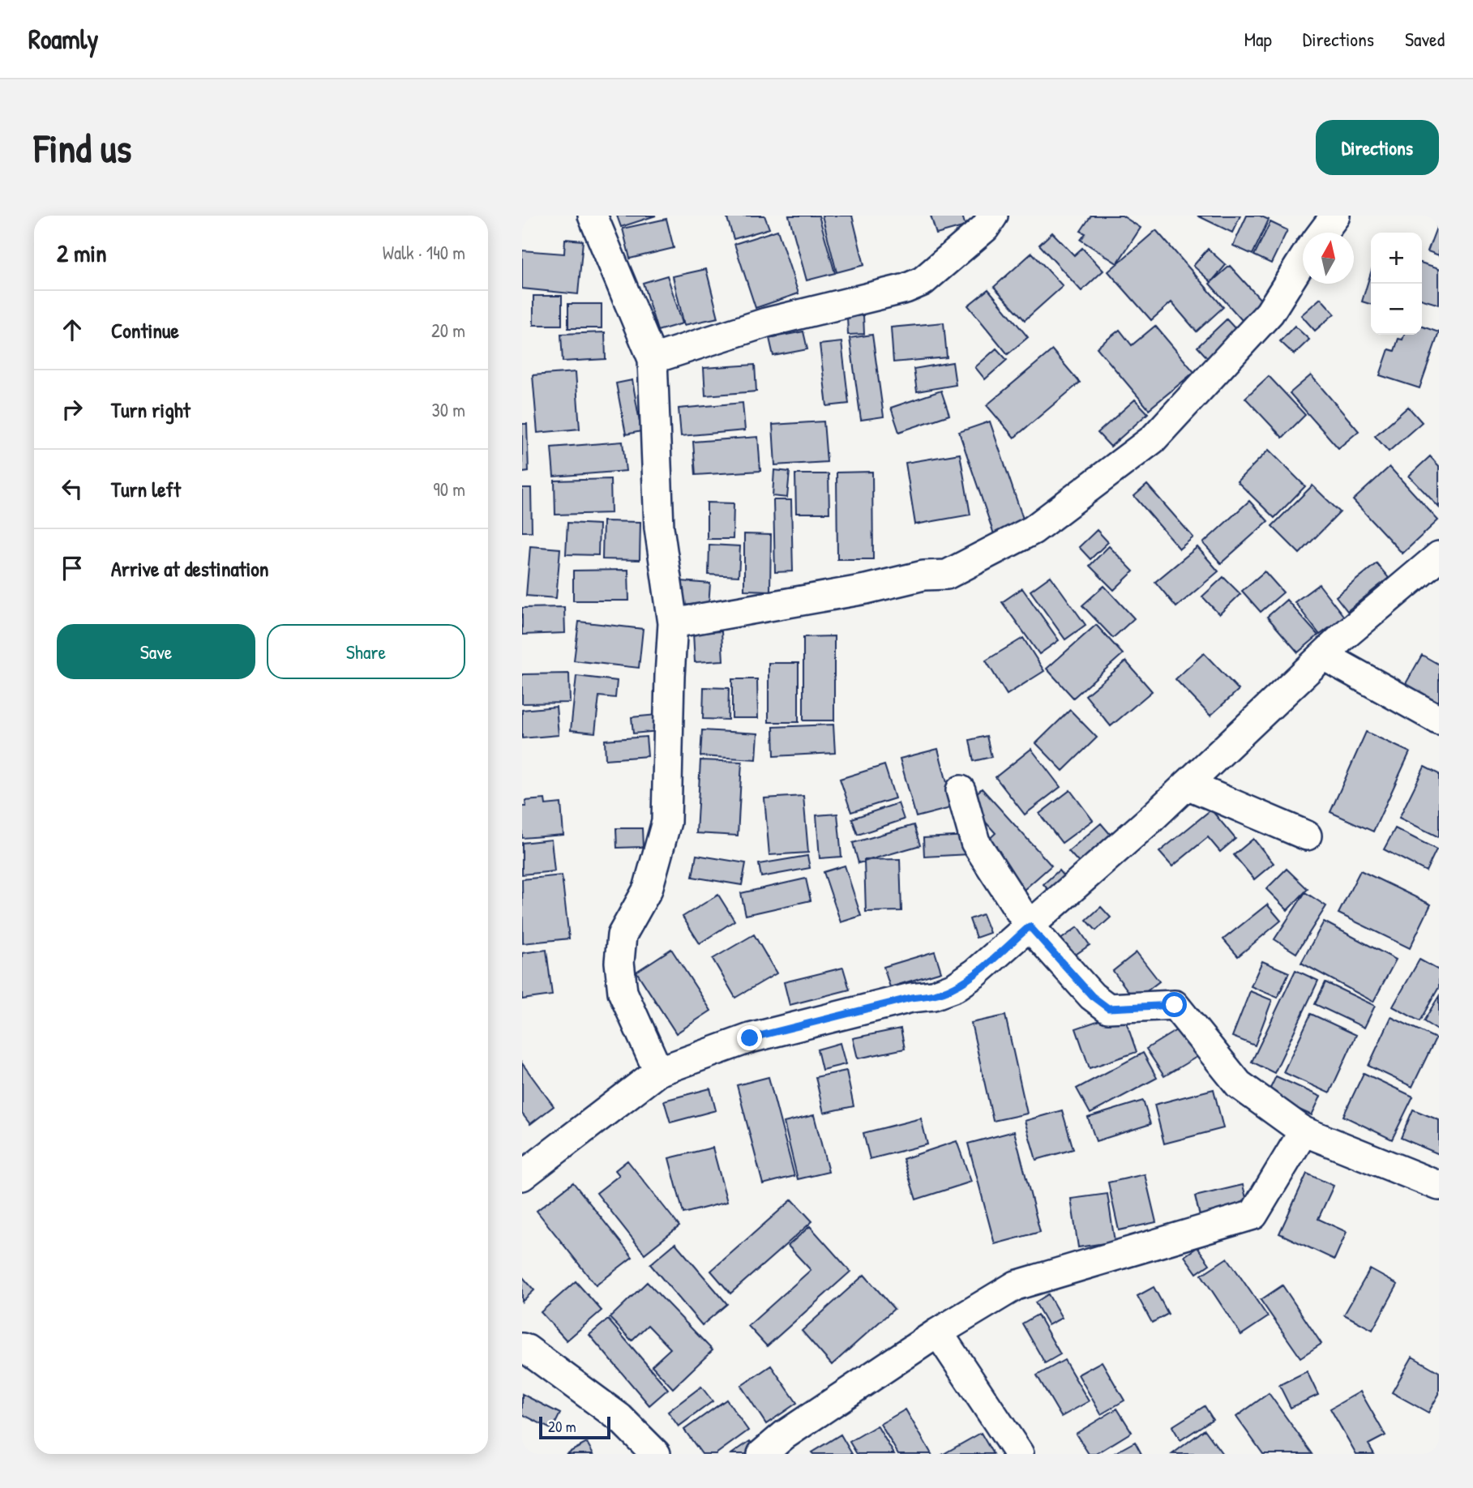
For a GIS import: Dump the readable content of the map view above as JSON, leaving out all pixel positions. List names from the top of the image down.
{
  "scale_bar": "20 m",
  "north": "top",
  "page": {
    "header": "Roamly",
    "nav": ["Map", "Directions", "Saved"],
    "buttons": [
      "Directions",
      ["Save", "Share"]
    ],
    "title": "Find us",
    "heading": ["2 min", "Walk · 140 m"],
    "map_buttons": ["+", "−"],
    "list": [
      ["Continue", "20 m"],
      ["Turn right", "30 m"],
      ["Turn left", "90 m"],
      "Arrive at destination"
    ],
    "scale": "20 m"
  }
}
